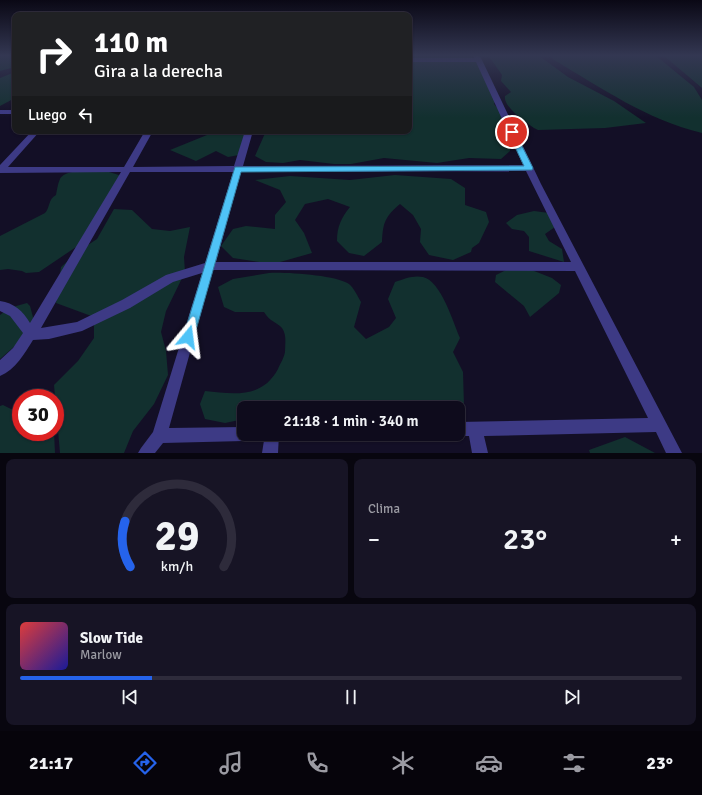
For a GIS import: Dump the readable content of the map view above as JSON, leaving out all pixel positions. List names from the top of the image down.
{
  "page": {
    "turn": ["110 m", "Gira a la derecha"],
    "then": "Luego",
    "limit": "30",
    "trip": "21:18 · 1 min · 340 m",
    "tile": "Clima",
    "heat": ["−", "23°", "+"],
    "song": ["Slow Tide", "Marlow"],
    "tabs": ["21:17", "23°"],
    "gauge": ["29", "km/h"]
  }
}
